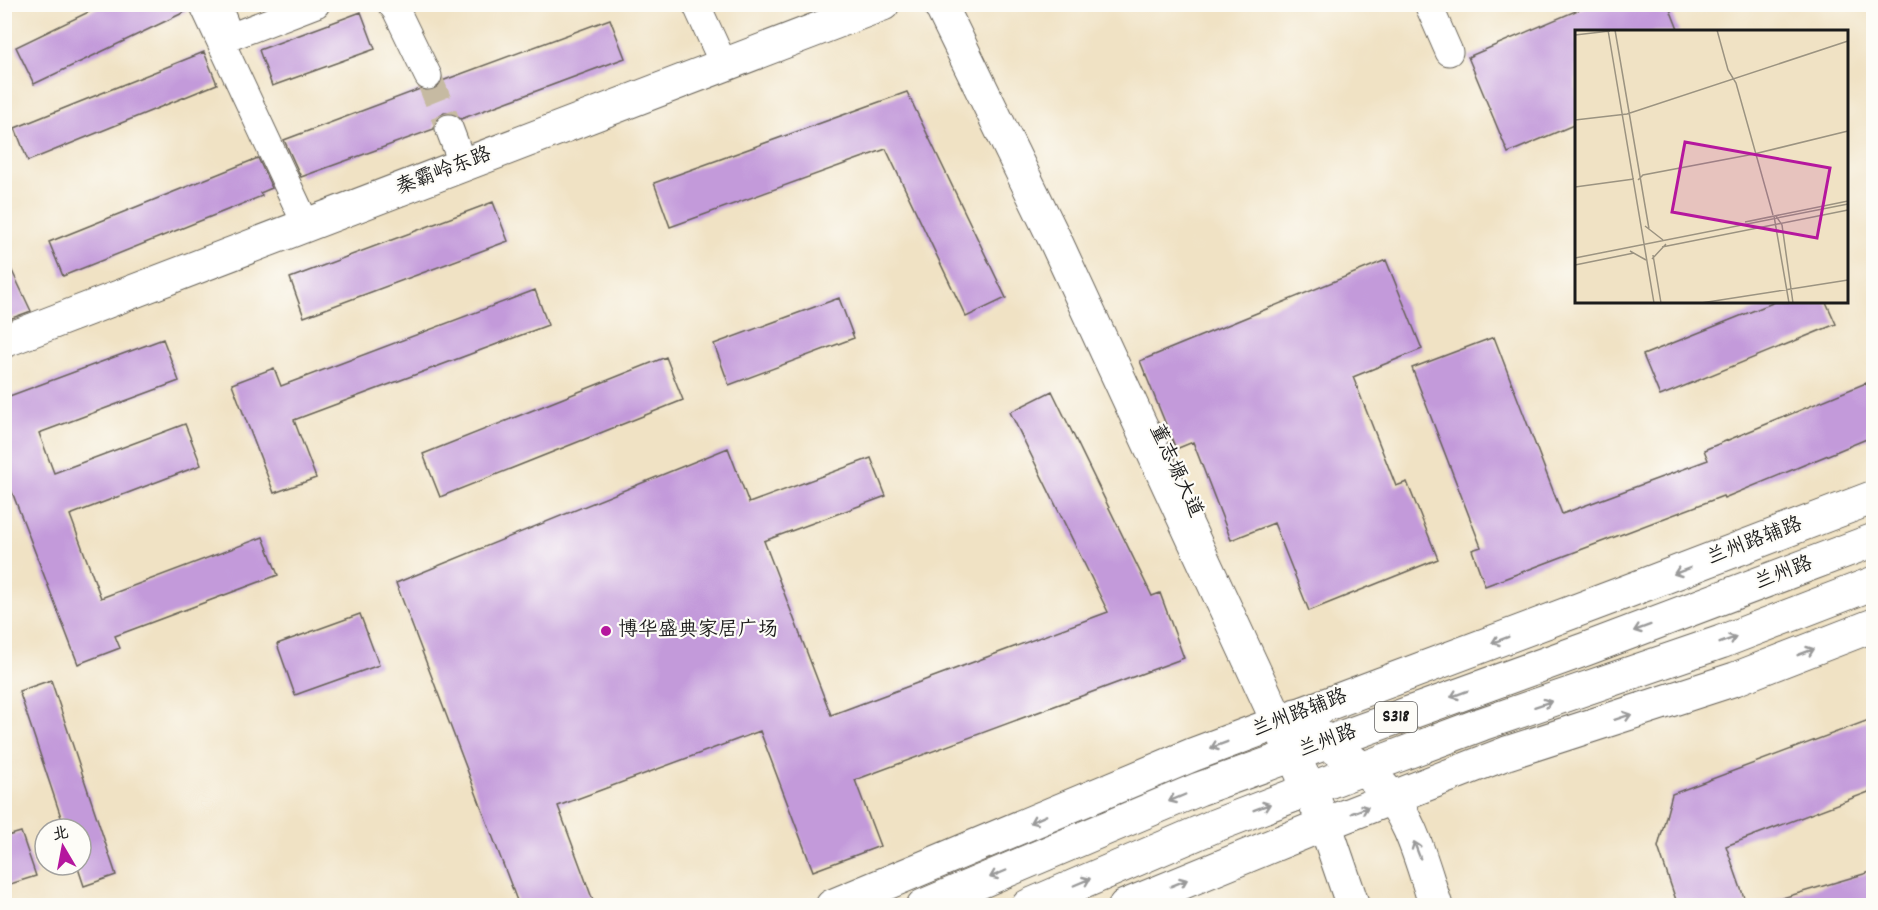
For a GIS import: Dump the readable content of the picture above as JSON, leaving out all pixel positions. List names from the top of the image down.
{
  "streets": {
    "street": [
      "秦霸岭东路",
      "董志塬大道",
      "兰州路辅路",
      "兰州路",
      "S318"
    ]
  },
  "crossings": [
    ["董志塬大道", "兰州路辅路"],
    ["董志塬大道", "兰州路"]
  ],
  "places": ["博华盛典家居广场"],
  "north": "top"
}
